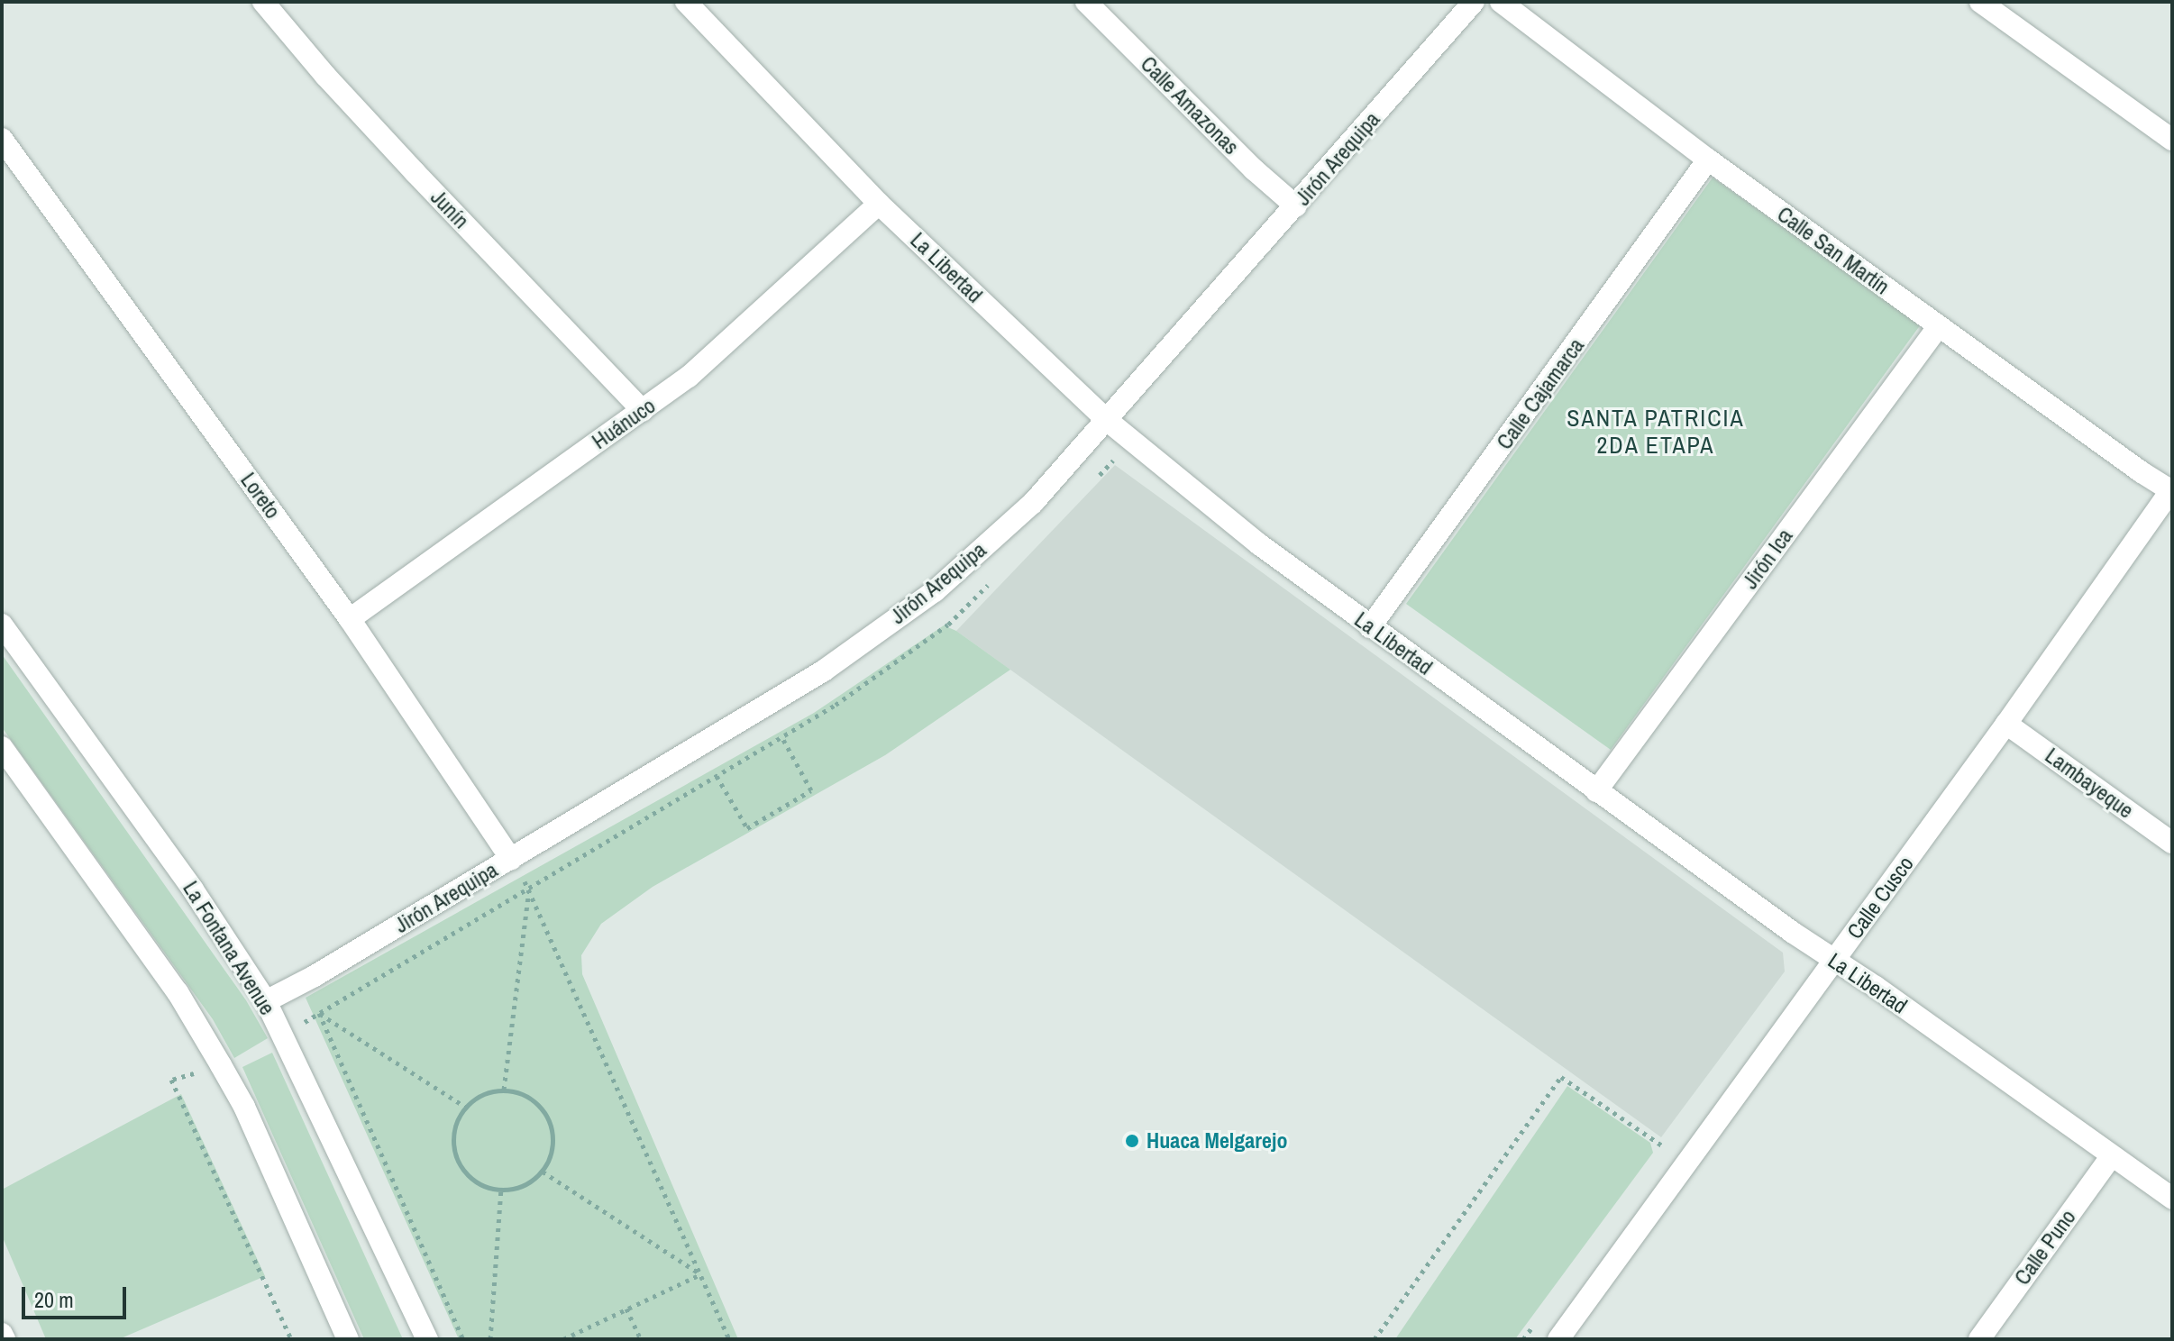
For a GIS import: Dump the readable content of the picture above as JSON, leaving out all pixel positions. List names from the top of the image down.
{
  "streets": {
    "street": [
      "Calle Amazonas",
      "Jirón Arequipa",
      "Junín",
      "Calle San Martín",
      "La Libertad",
      "Calle Cajamarca",
      "Huánuco",
      "Loreto",
      "Jirón Ica",
      "Lambayeque",
      "Calle Cusco",
      "La Fontana Avenue",
      "Calle Puno"
    ]
  },
  "crossings": [
    ["Calle Amazonas", "Jirón Arequipa"],
    ["Jirón Arequipa", "La Libertad"],
    ["Jirón Arequipa", "Loreto"],
    ["Jirón Arequipa", "La Fontana Avenue"],
    ["Junín", "Huánuco"],
    ["Calle San Martín", "Calle Cajamarca"],
    ["Calle San Martín", "Jirón Ica"],
    ["Calle San Martín", "Calle Cusco"],
    ["La Libertad", "Calle Cajamarca"],
    ["La Libertad", "Huánuco"],
    ["La Libertad", "Jirón Ica"],
    ["La Libertad", "Calle Cusco"],
    ["La Libertad", "Calle Puno"],
    ["Huánuco", "Loreto"],
    ["Lambayeque", "Calle Cusco"]
  ],
  "districts": ["SANTA PATRICIA 2DA ETAPA"],
  "places": ["Huaca Melgarejo"],
  "scale_bar": "20 m"
}
